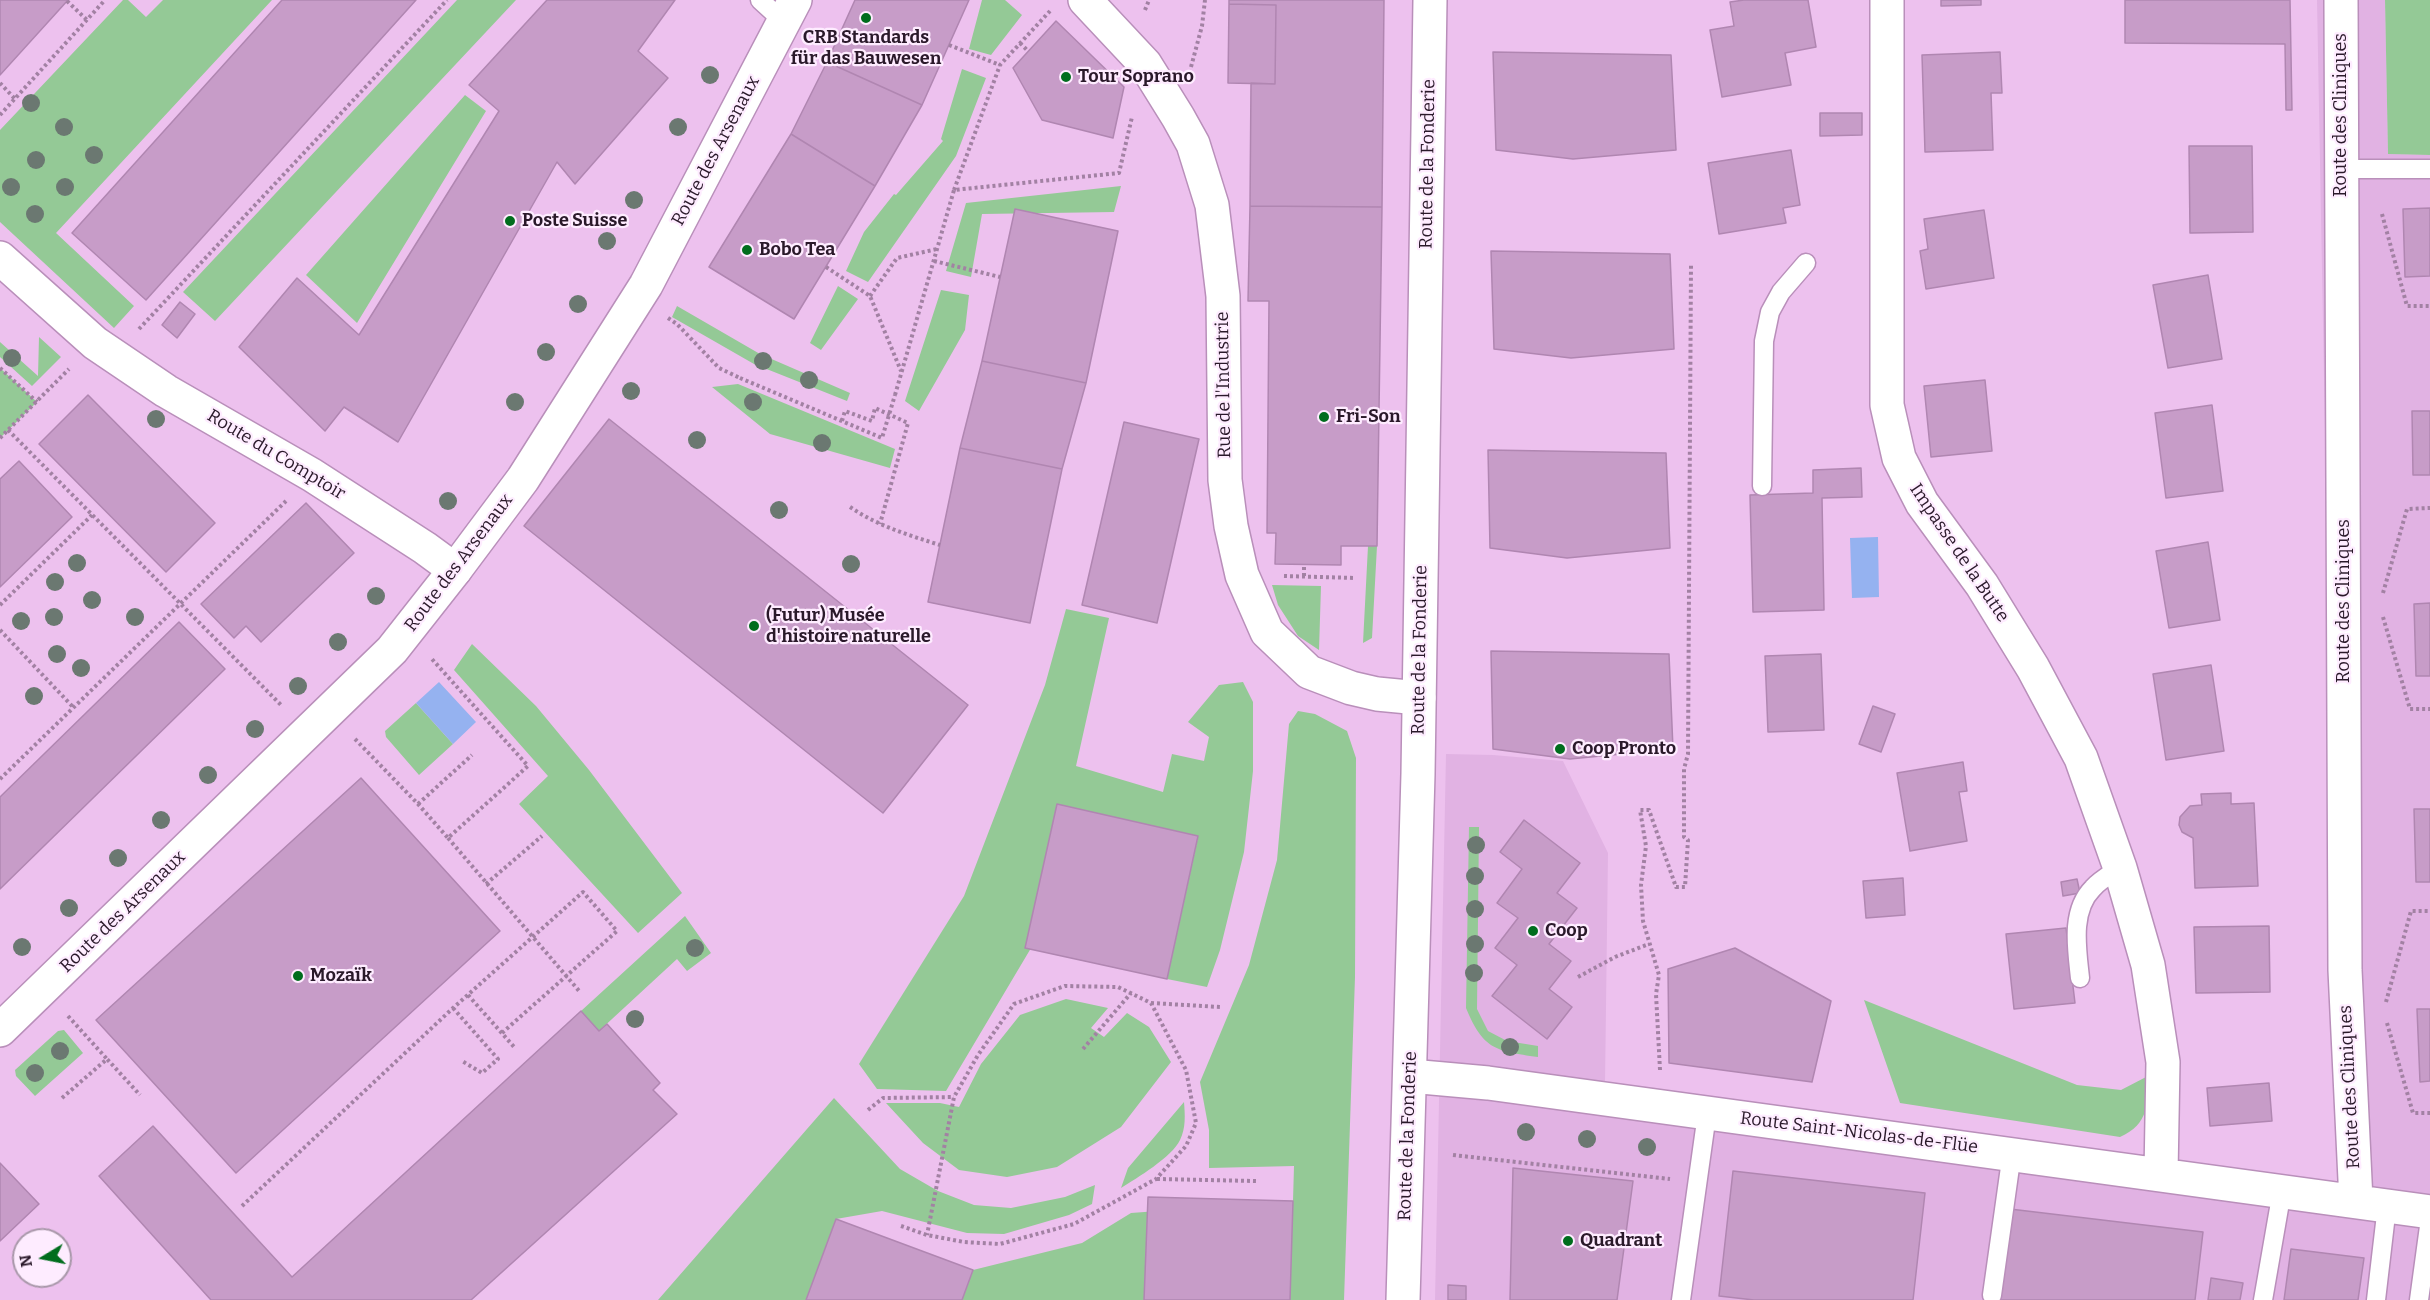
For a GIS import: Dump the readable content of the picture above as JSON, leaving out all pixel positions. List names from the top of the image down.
{
  "streets": {
    "street": [
      "Route des Cliniques",
      "Route des Arsenaux",
      "Route de la Fonderie",
      "Rue de l'Industrie",
      "Route du Comptoir",
      "Impasse de la Butte",
      "Route Saint-Nicolas-de-Flüe"
    ]
  },
  "crossings": [
    ["Route des Cliniques", "Route Saint-Nicolas-de-Flüe"],
    ["Route des Arsenaux", "Route du Comptoir"],
    ["Route de la Fonderie", "Rue de l'Industrie"],
    ["Route de la Fonderie", "Route Saint-Nicolas-de-Flüe"],
    ["Impasse de la Butte", "Route Saint-Nicolas-de-Flüe"]
  ],
  "places": [
    "CRB Standards für das Bauwesen",
    "Tour Soprano",
    "Poste Suisse",
    "Bobo Tea",
    "Fri-Son",
    "(Futur) Musée d'histoire naturelle",
    "Coop Pronto",
    "Coop",
    "Mozaïk",
    "Quadrant"
  ],
  "north": "left"
}
